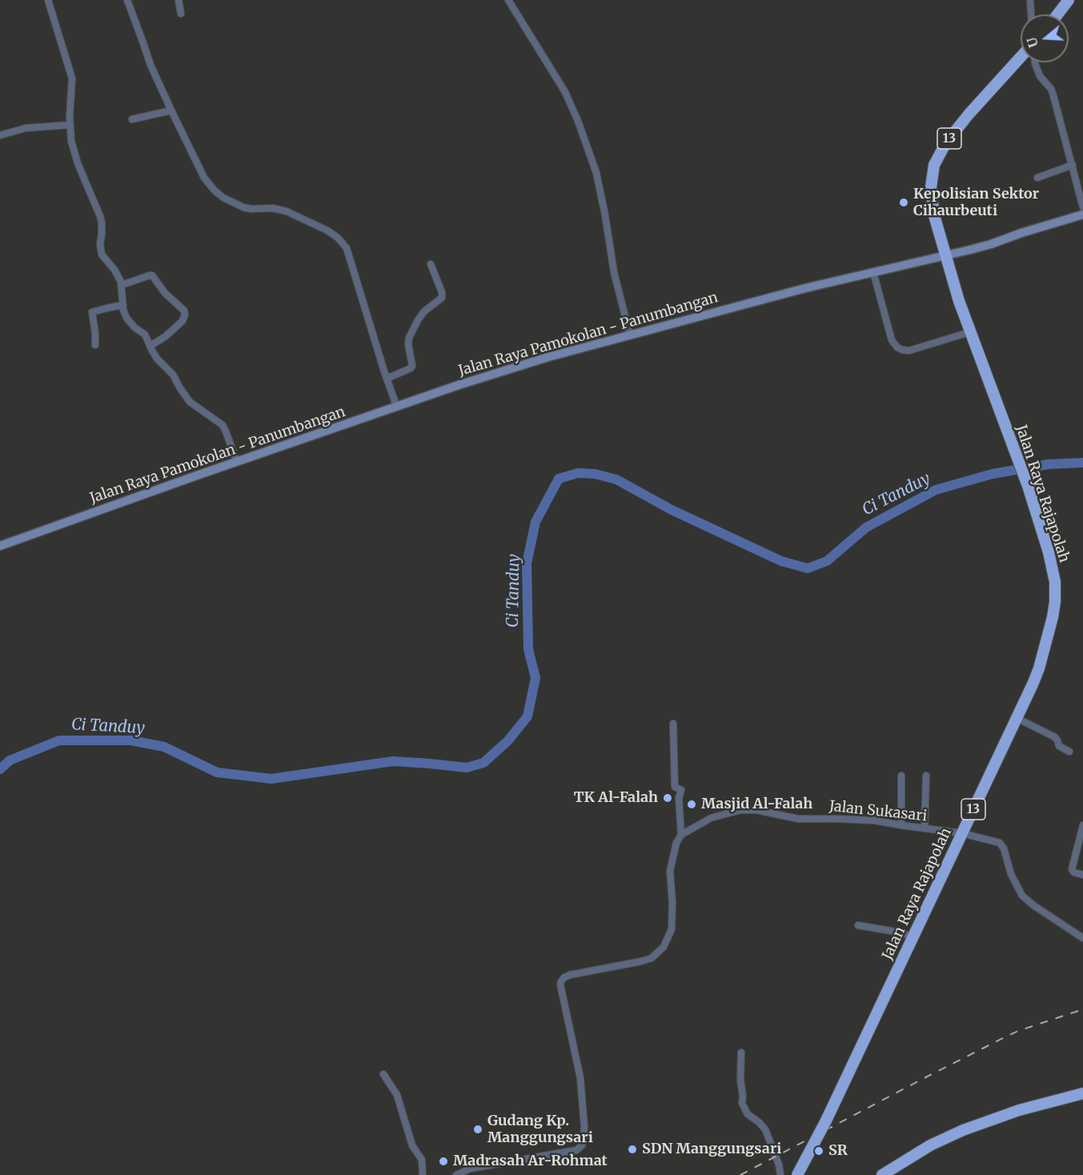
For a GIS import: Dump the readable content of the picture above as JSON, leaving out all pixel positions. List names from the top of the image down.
{
  "streets": {
    "highway": ["13", "Jalan Raya Rajapolah"],
    "main road": ["Jalan Raya Pamokolan - Panumbangan"],
    "street": ["Jalan Sukasari"]
  },
  "crossings": [
    ["Jalan Raya Pamokolan - Panumbangan", "Jalan Raya Rajapolah"],
    ["Jalan Raya Rajapolah", "Jalan Sukasari"]
  ],
  "water": ["Ci Tanduy"],
  "places": [
    "Kepolisian Sektor Cihaurbeuti",
    "TK Al-Falah",
    "Masjid Al-Falah",
    "Gudang Kp. Manggungsari",
    "SDN Manggungsari",
    "SR",
    "Madrasah Ar-Rohmat"
  ],
  "north": "left"
}
